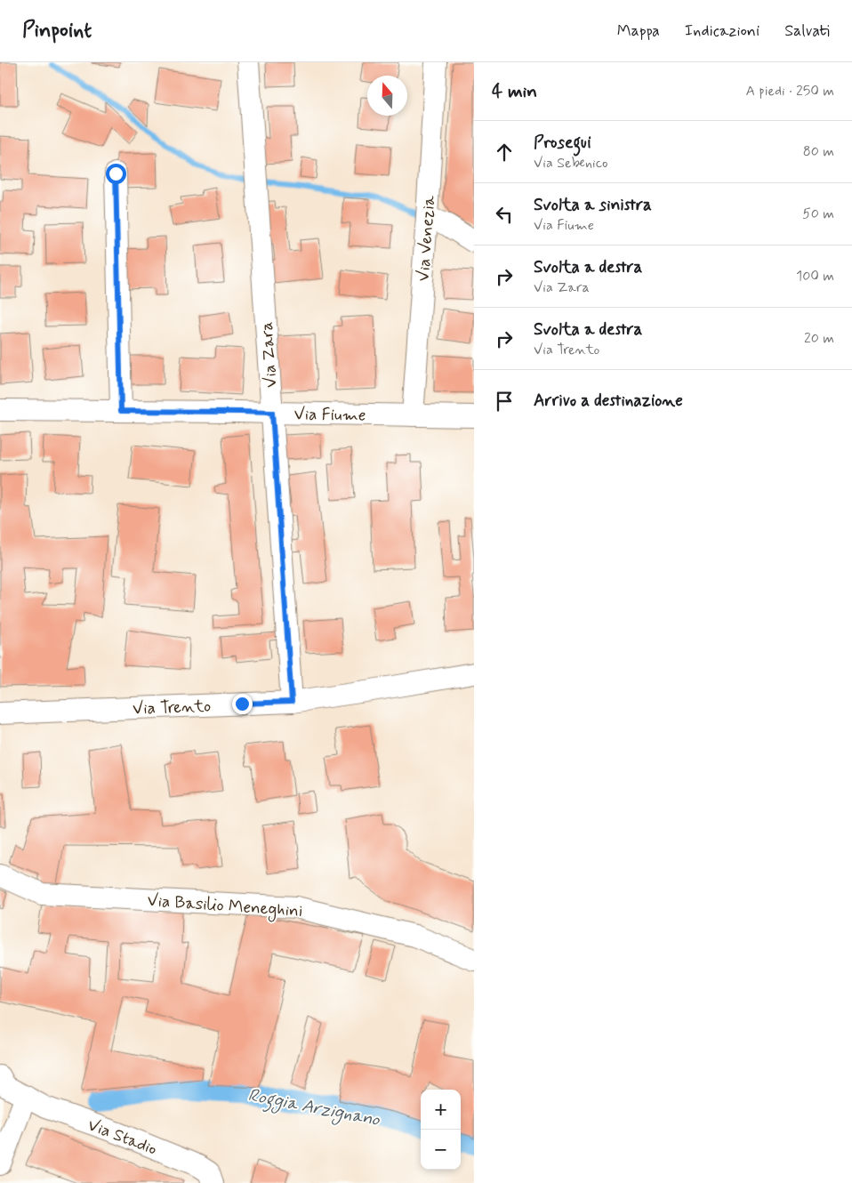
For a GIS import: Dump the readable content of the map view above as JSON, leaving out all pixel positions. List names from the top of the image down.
{
  "streets": {
    "street": [
      "Via Venezia",
      "Via Zara",
      "Via Fiume",
      "Via Trento",
      "Via Basilio Meneghini",
      "Via Stadio"
    ]
  },
  "crossings": [
    ["Via Venezia", "Via Fiume"],
    ["Via Zara", "Via Fiume"],
    ["Via Zara", "Via Trento"]
  ],
  "water": ["Roggia Arzignano"],
  "north": "top",
  "page": {
    "header": "Pinpoint",
    "nav": ["Mappa", "Indicazioni", "Salvati"],
    "heading": ["4 min", "A piedi · 250 m"],
    "list": [
      ["Prosegui", "Via Sebenico", "80 m"],
      ["Svolta a sinistra", "Via Fiume", "50 m"],
      ["Svolta a destra", "Via Zara", "100 m"],
      ["Svolta a destra", "Via Trento", "20 m"],
      "Arrivo a destinazione"
    ],
    "map_buttons": ["+", "−"]
  }
}
